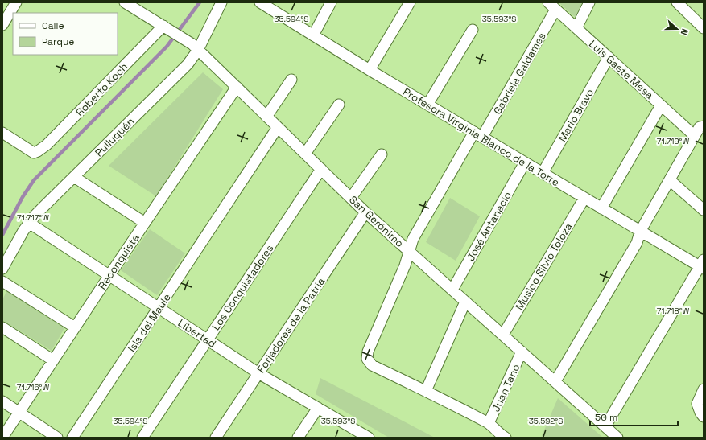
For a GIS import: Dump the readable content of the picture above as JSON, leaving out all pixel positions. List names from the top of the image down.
{
  "streets": {
    "street": [
      "Luis Gaete Mesa",
      "Gabriela Galdames",
      "Roberto Koch",
      "Mario Bravo",
      "Pulluquén",
      "Profesora Virginia Blanco de la Torre",
      "San Gerónimo",
      "José Antanacio",
      "Reconquista",
      "Músico Silvio Toloza",
      "Los Conquistadores",
      "Isla del Maule",
      "Forjadores de la Patria",
      "Libertad",
      "Juan Tano"
    ]
  },
  "crossings": [
    ["Luis Gaete Mesa", "Gabriela Galdames"],
    ["Luis Gaete Mesa", "Mario Bravo"],
    ["Gabriela Galdames", "Profesora Virginia Blanco de la Torre"],
    ["Gabriela Galdames", "San Gerónimo"],
    ["Roberto Koch", "San Gerónimo"],
    ["Mario Bravo", "Profesora Virginia Blanco de la Torre"],
    ["Pulluquén", "San Gerónimo"],
    ["Pulluquén", "Libertad"],
    ["Profesora Virginia Blanco de la Torre", "José Antanacio"],
    ["Profesora Virginia Blanco de la Torre", "Músico Silvio Toloza"],
    ["San Gerónimo", "José Antanacio"],
    ["San Gerónimo", "Reconquista"],
    ["San Gerónimo", "Músico Silvio Toloza"],
    ["San Gerónimo", "Los Conquistadores"],
    ["San Gerónimo", "Isla del Maule"],
    ["San Gerónimo", "Forjadores de la Patria"],
    ["San Gerónimo", "Juan Tano"],
    ["Reconquista", "Libertad"],
    ["Los Conquistadores", "Libertad"],
    ["Isla del Maule", "Libertad"],
    ["Forjadores de la Patria", "Libertad"]
  ],
  "legend": ["Calle", "Parque"],
  "scale_bar": "50 m",
  "north": "right",
  "coordinates": [
    "35.594°S",
    "35.593°S",
    "71.719°W",
    "71.717°W",
    "71.718°W",
    "71.716°W",
    "35.592°S"
  ]
}
